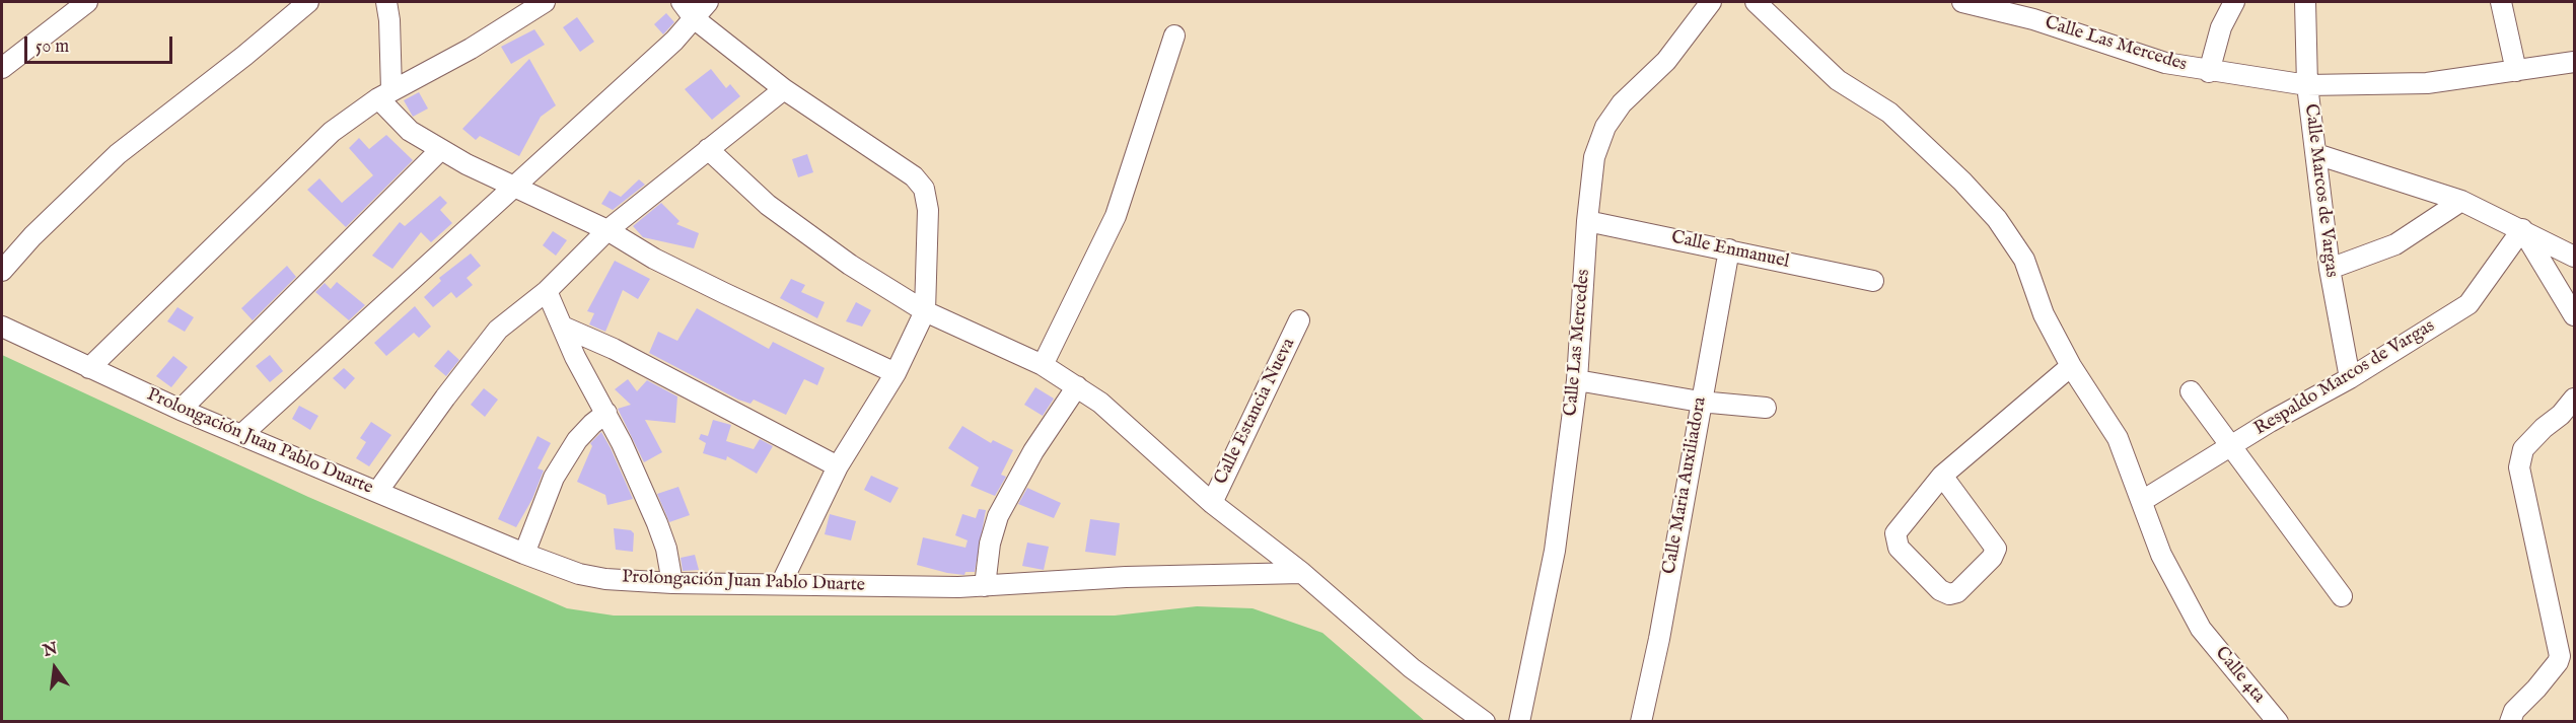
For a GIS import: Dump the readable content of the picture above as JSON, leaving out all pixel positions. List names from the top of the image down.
{
  "streets": {
    "street": [
      "Calle Las Mercedes",
      "Calle Marcos de Vargas",
      "Calle Enmanuel",
      "Respaldo Marcos de Vargas",
      "Calle Estancia Nueva",
      "Prolongación Juan Pablo Duarte",
      "Calle Maria Auxiliadora",
      "Calle 4ta"
    ]
  },
  "crossings": [
    ["Calle Las Mercedes", "Calle Marcos de Vargas"],
    ["Calle Las Mercedes", "Calle Enmanuel"],
    ["Calle Marcos de Vargas", "Respaldo Marcos de Vargas"],
    ["Calle Enmanuel", "Calle Maria Auxiliadora"],
    ["Respaldo Marcos de Vargas", "Calle 4ta"]
  ],
  "scale_bar": "50 m",
  "north": "top"
}
